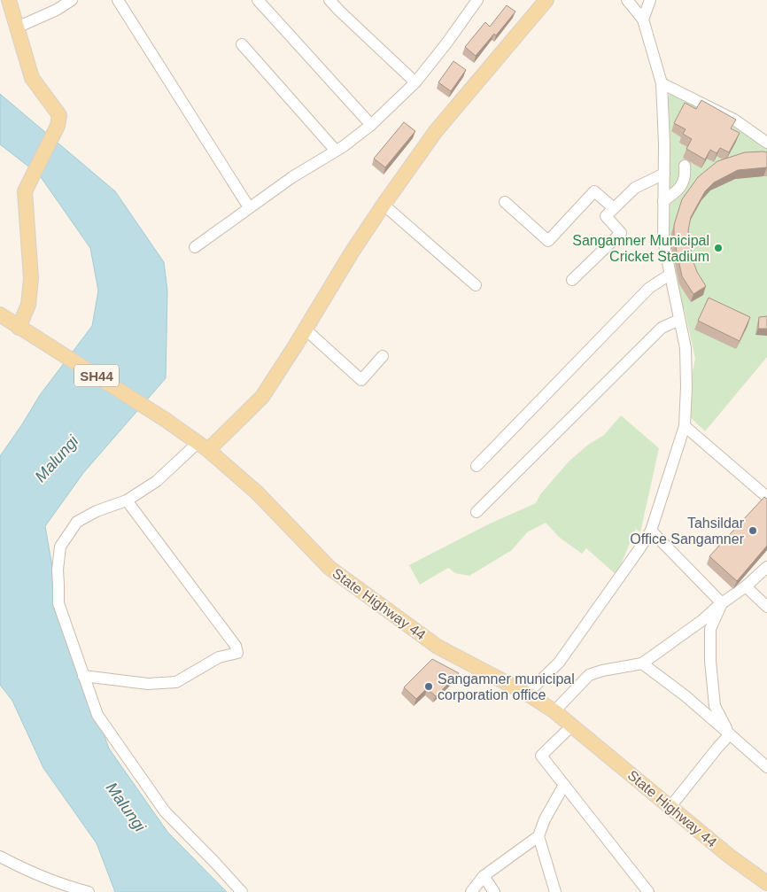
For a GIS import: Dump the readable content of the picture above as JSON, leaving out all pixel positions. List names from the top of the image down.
{
  "streets": {
    "main road": ["SH44", "State Highway 44"]
  },
  "water": ["Malungi"],
  "places": ["Sangamner Municipal Cricket Stadium", "Tahsildar Office Sangamner", "Sangamner municipal corporation office"]
}
